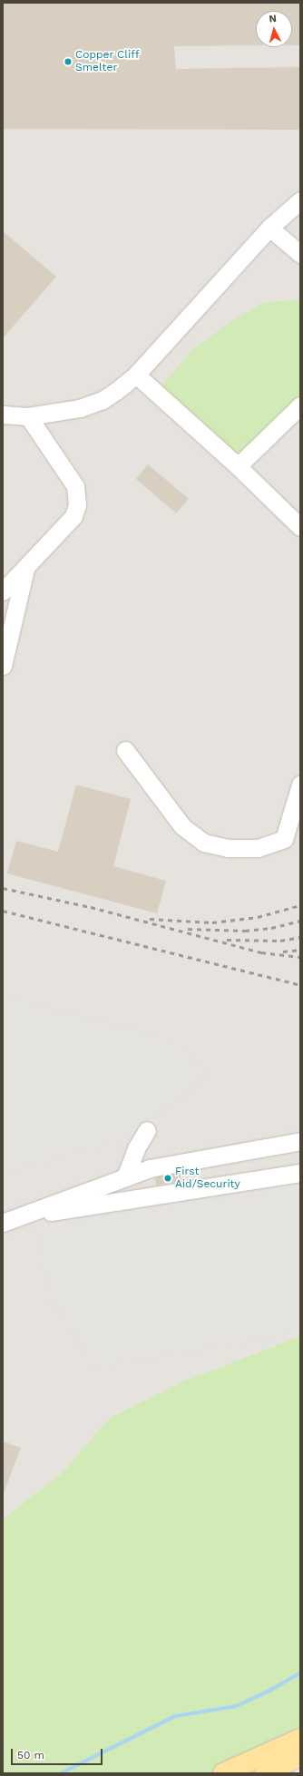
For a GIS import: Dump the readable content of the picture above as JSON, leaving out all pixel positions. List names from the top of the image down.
{
  "places": ["Copper Cliff Smelter", "First Aid/Security"],
  "scale_bar": "50 m",
  "north": "top"
}
